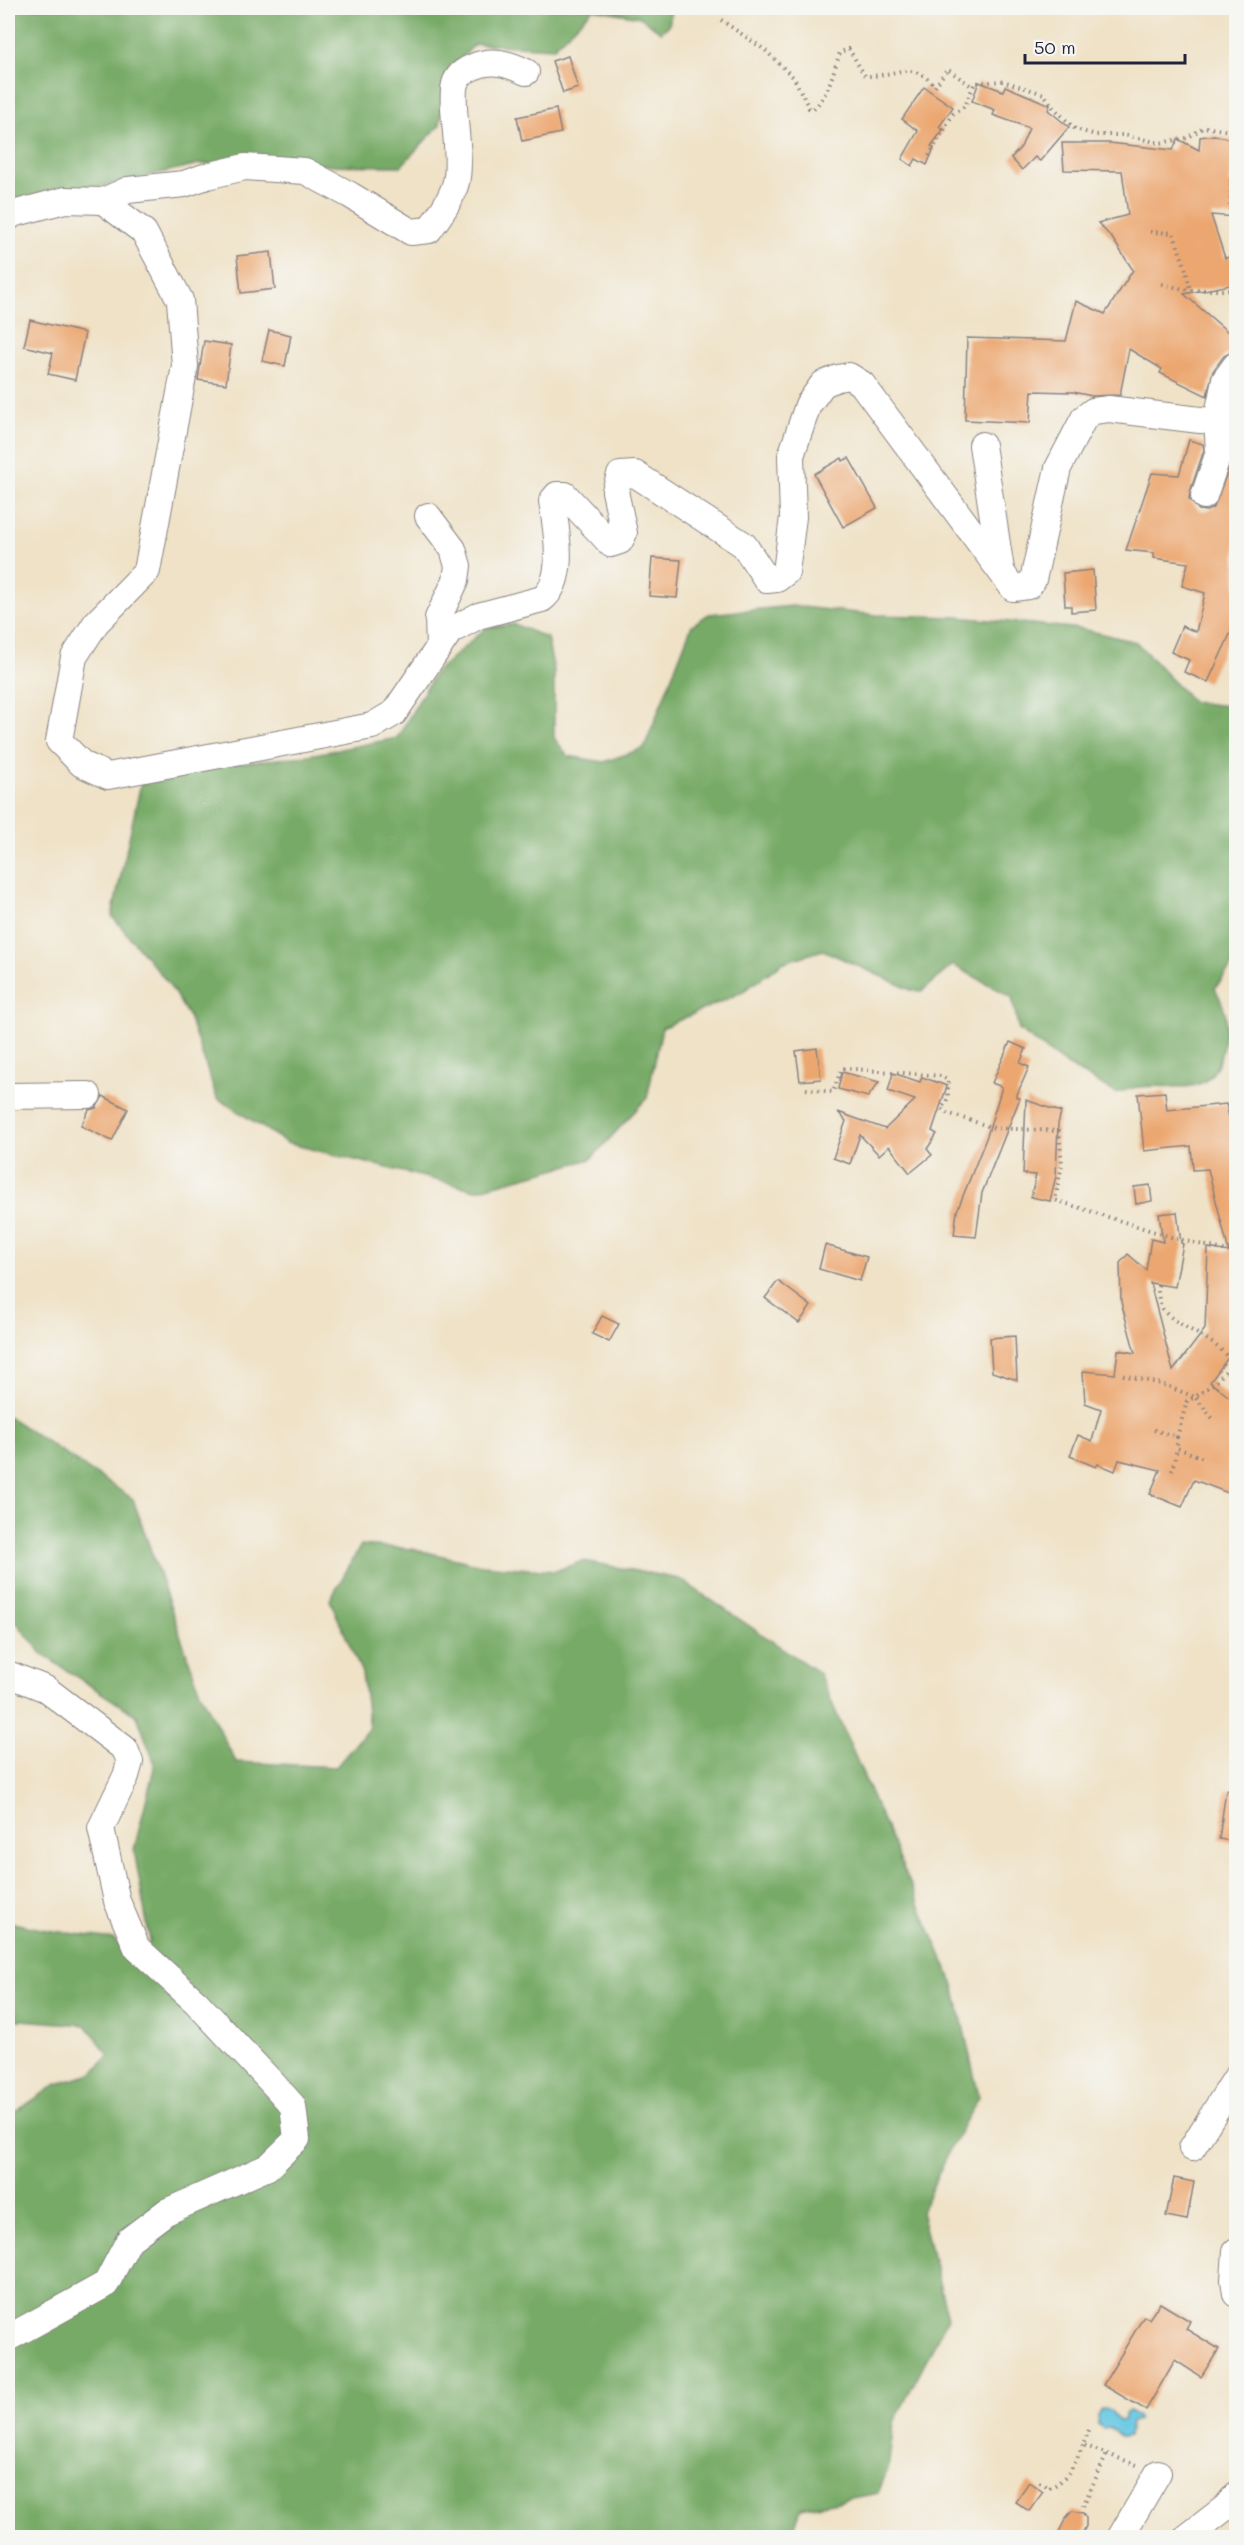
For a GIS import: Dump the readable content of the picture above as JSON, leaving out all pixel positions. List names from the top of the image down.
{
  "scale_bar": "50 m"
}
